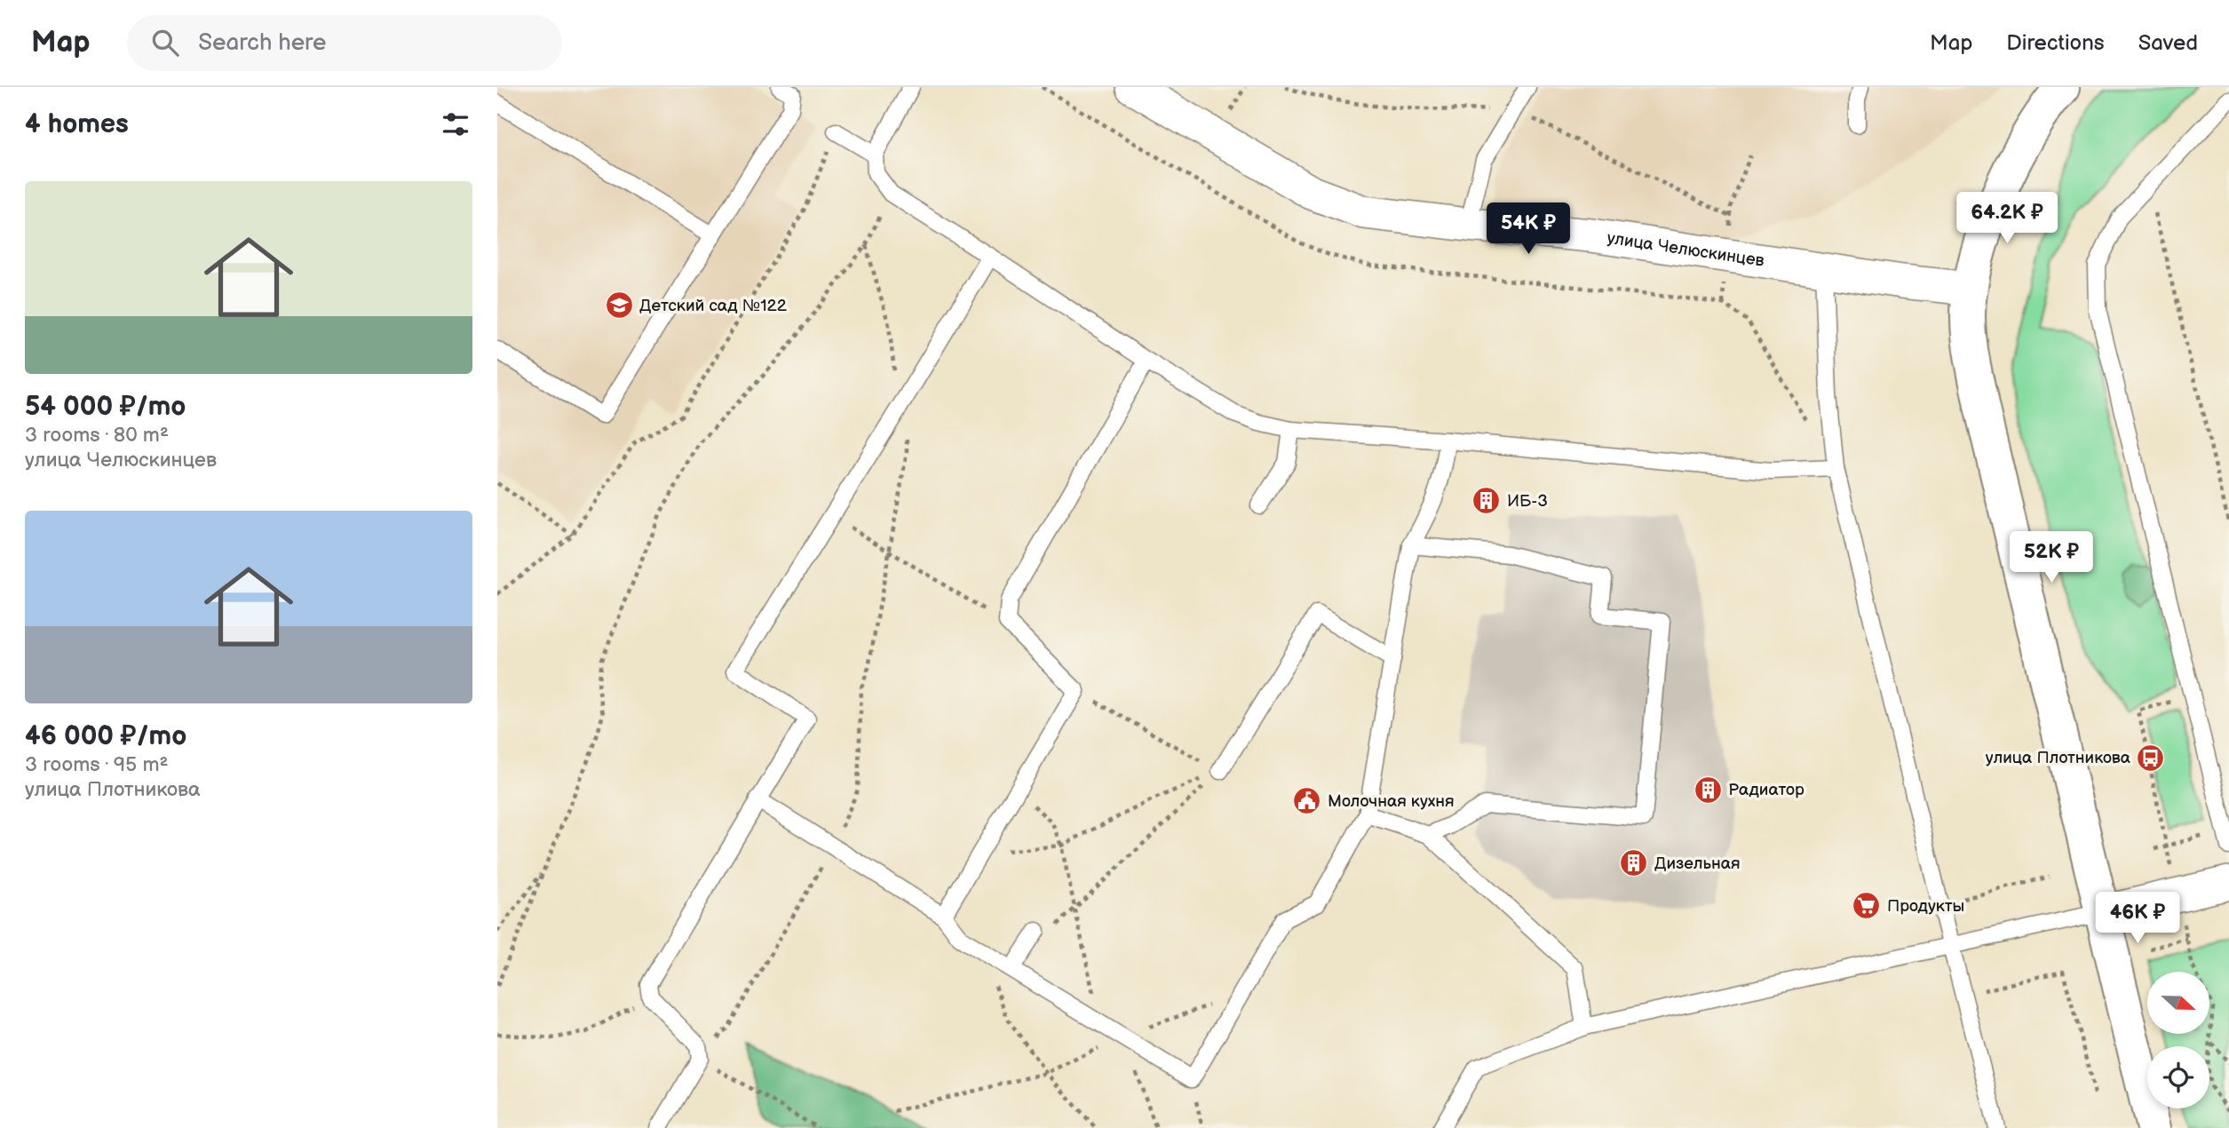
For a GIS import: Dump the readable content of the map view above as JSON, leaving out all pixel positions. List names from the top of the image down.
{
  "streets": {
    "street": ["улица Челюскинцев"]
  },
  "places": {
    "school or university": ["Детский сад №122"],
    "building": ["ИБ-3", "Радиатор", "Дизельная"],
    "bus stop": ["улица Плотникова"],
    "public building": ["Молочная кухня"],
    "supermarket": ["Продукты"]
  },
  "north": "right",
  "page": {
    "header": "Map",
    "search": "Search here",
    "nav": ["Map", "Directions", "Saved"],
    "heading": "4 homes",
    "list": [
      {
        "name": "54 000 ₽/mo",
        "note": "3 rooms · 80 m² · улица Челюскинцев"
      },
      {
        "name": "46 000 ₽/mo",
        "note": "3 rooms · 95 m² · улица Плотникова"
      }
    ],
    "price": [
      "64.2K ₽",
      "54K ₽",
      "52K ₽",
      "46K ₽"
    ]
  }
}
